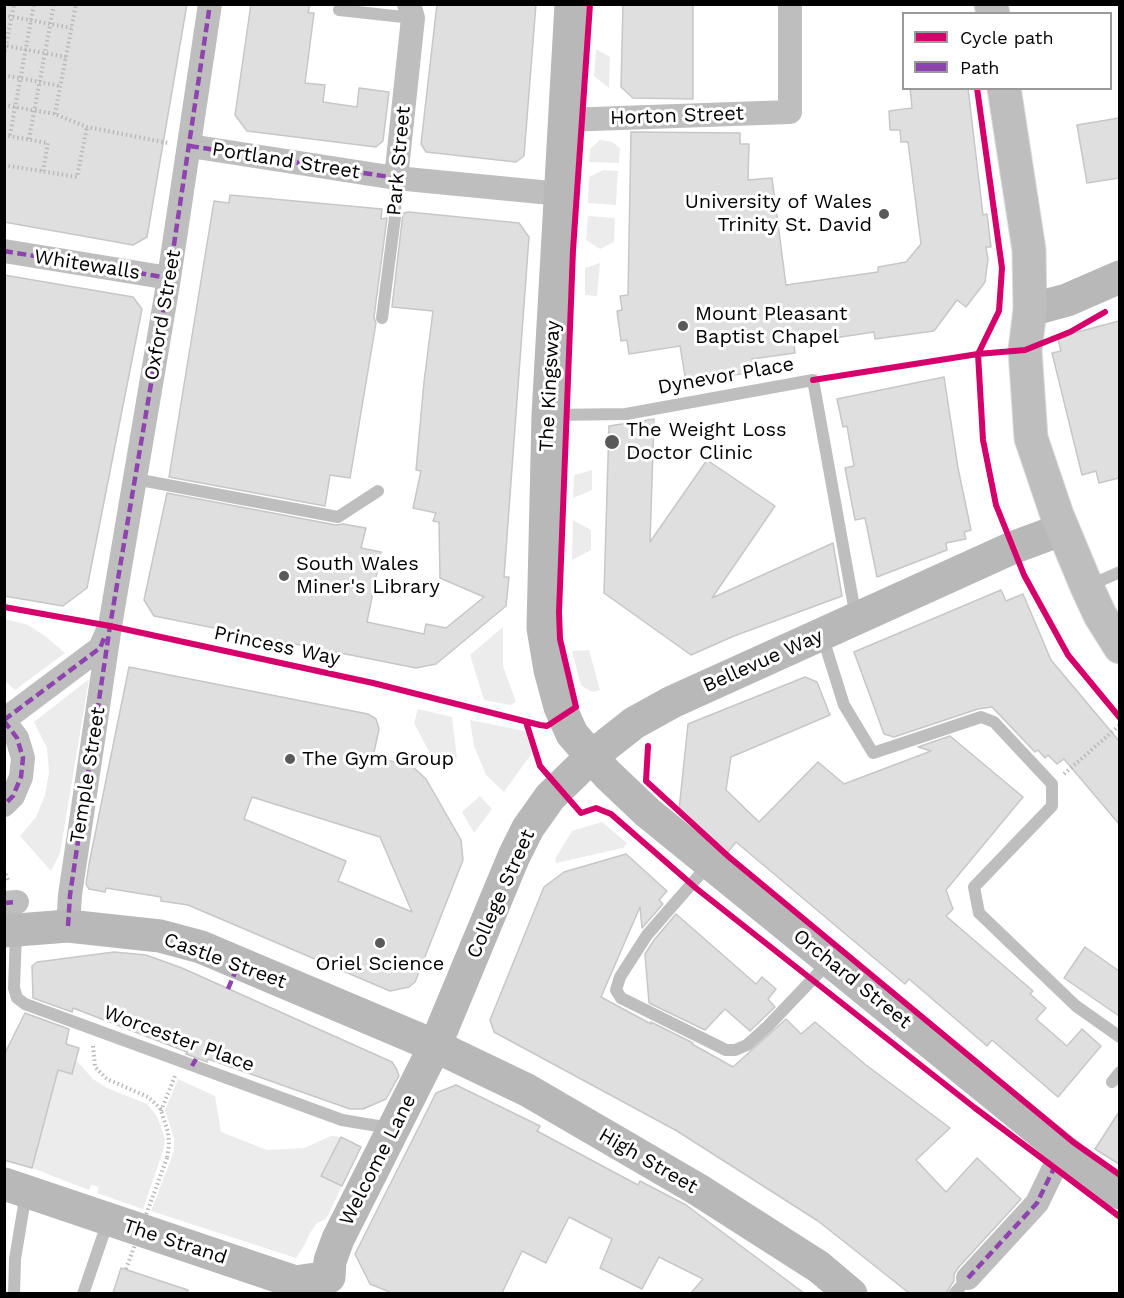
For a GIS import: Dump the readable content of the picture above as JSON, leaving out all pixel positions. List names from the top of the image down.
{
  "streets": {
    "street": [
      "Horton Street",
      "Portland Street",
      "Park Street",
      "Whitewalls",
      "Oxford Street",
      "The Kingsway",
      "Bellevue Way",
      "Temple Street",
      "College Street",
      "Castle Street",
      "Orchard Street",
      "Welcome Lane",
      "High Street",
      "The Strand"
    ],
    "lane": ["Dynevor Place", "Worcester Place"],
    "cycle path": ["Princess Way"]
  },
  "crossings": [
    ["Horton Street", "The Kingsway"],
    ["Portland Street", "Park Street"],
    ["Portland Street", "Oxford Street"],
    ["Portland Street", "The Kingsway"],
    ["Whitewalls", "Oxford Street"],
    ["Oxford Street", "Temple Street"],
    ["Dynevor Place", "The Kingsway"],
    ["Dynevor Place", "Bellevue Way"],
    ["The Kingsway", "Bellevue Way"],
    ["The Kingsway", "College Street"],
    ["The Kingsway", "Orchard Street"],
    ["Bellevue Way", "College Street"],
    ["Bellevue Way", "Orchard Street"],
    ["Temple Street", "Castle Street"],
    ["College Street", "Castle Street"],
    ["College Street", "Orchard Street"],
    ["College Street", "Welcome Lane"],
    ["College Street", "High Street"],
    ["Castle Street", "Worcester Place"],
    ["Castle Street", "Welcome Lane"],
    ["Castle Street", "High Street"],
    ["Worcester Place", "Welcome Lane"],
    ["Welcome Lane", "High Street"],
    ["Welcome Lane", "The Strand"]
  ],
  "places": [
    "University of Wales Trinity St. David",
    "Mount Pleasant Baptist Chapel",
    "The Weight Loss Doctor Clinic",
    "South Wales Miner's Library",
    "The Gym Group",
    "Oriel Science"
  ],
  "legend": ["Cycle path", "Path"]
}
